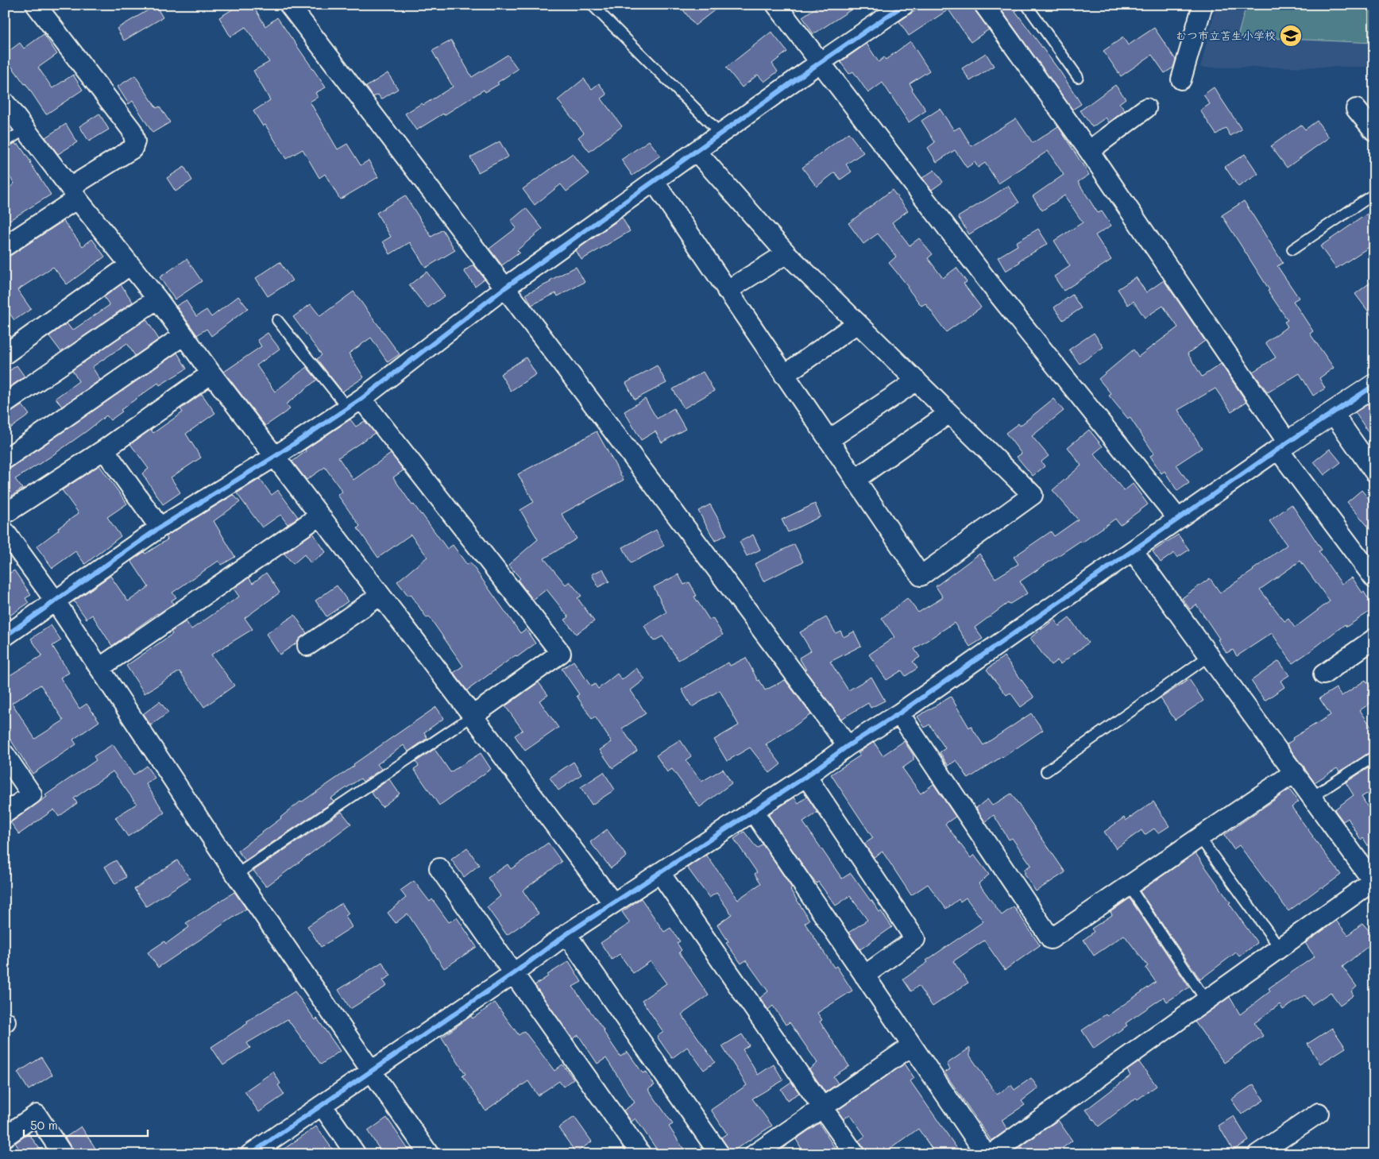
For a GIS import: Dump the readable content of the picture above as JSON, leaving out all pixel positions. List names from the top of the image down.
{
  "places": {
    "school or university": ["むつ市立苫生小学校"]
  },
  "scale_bar": "50 m"
}
